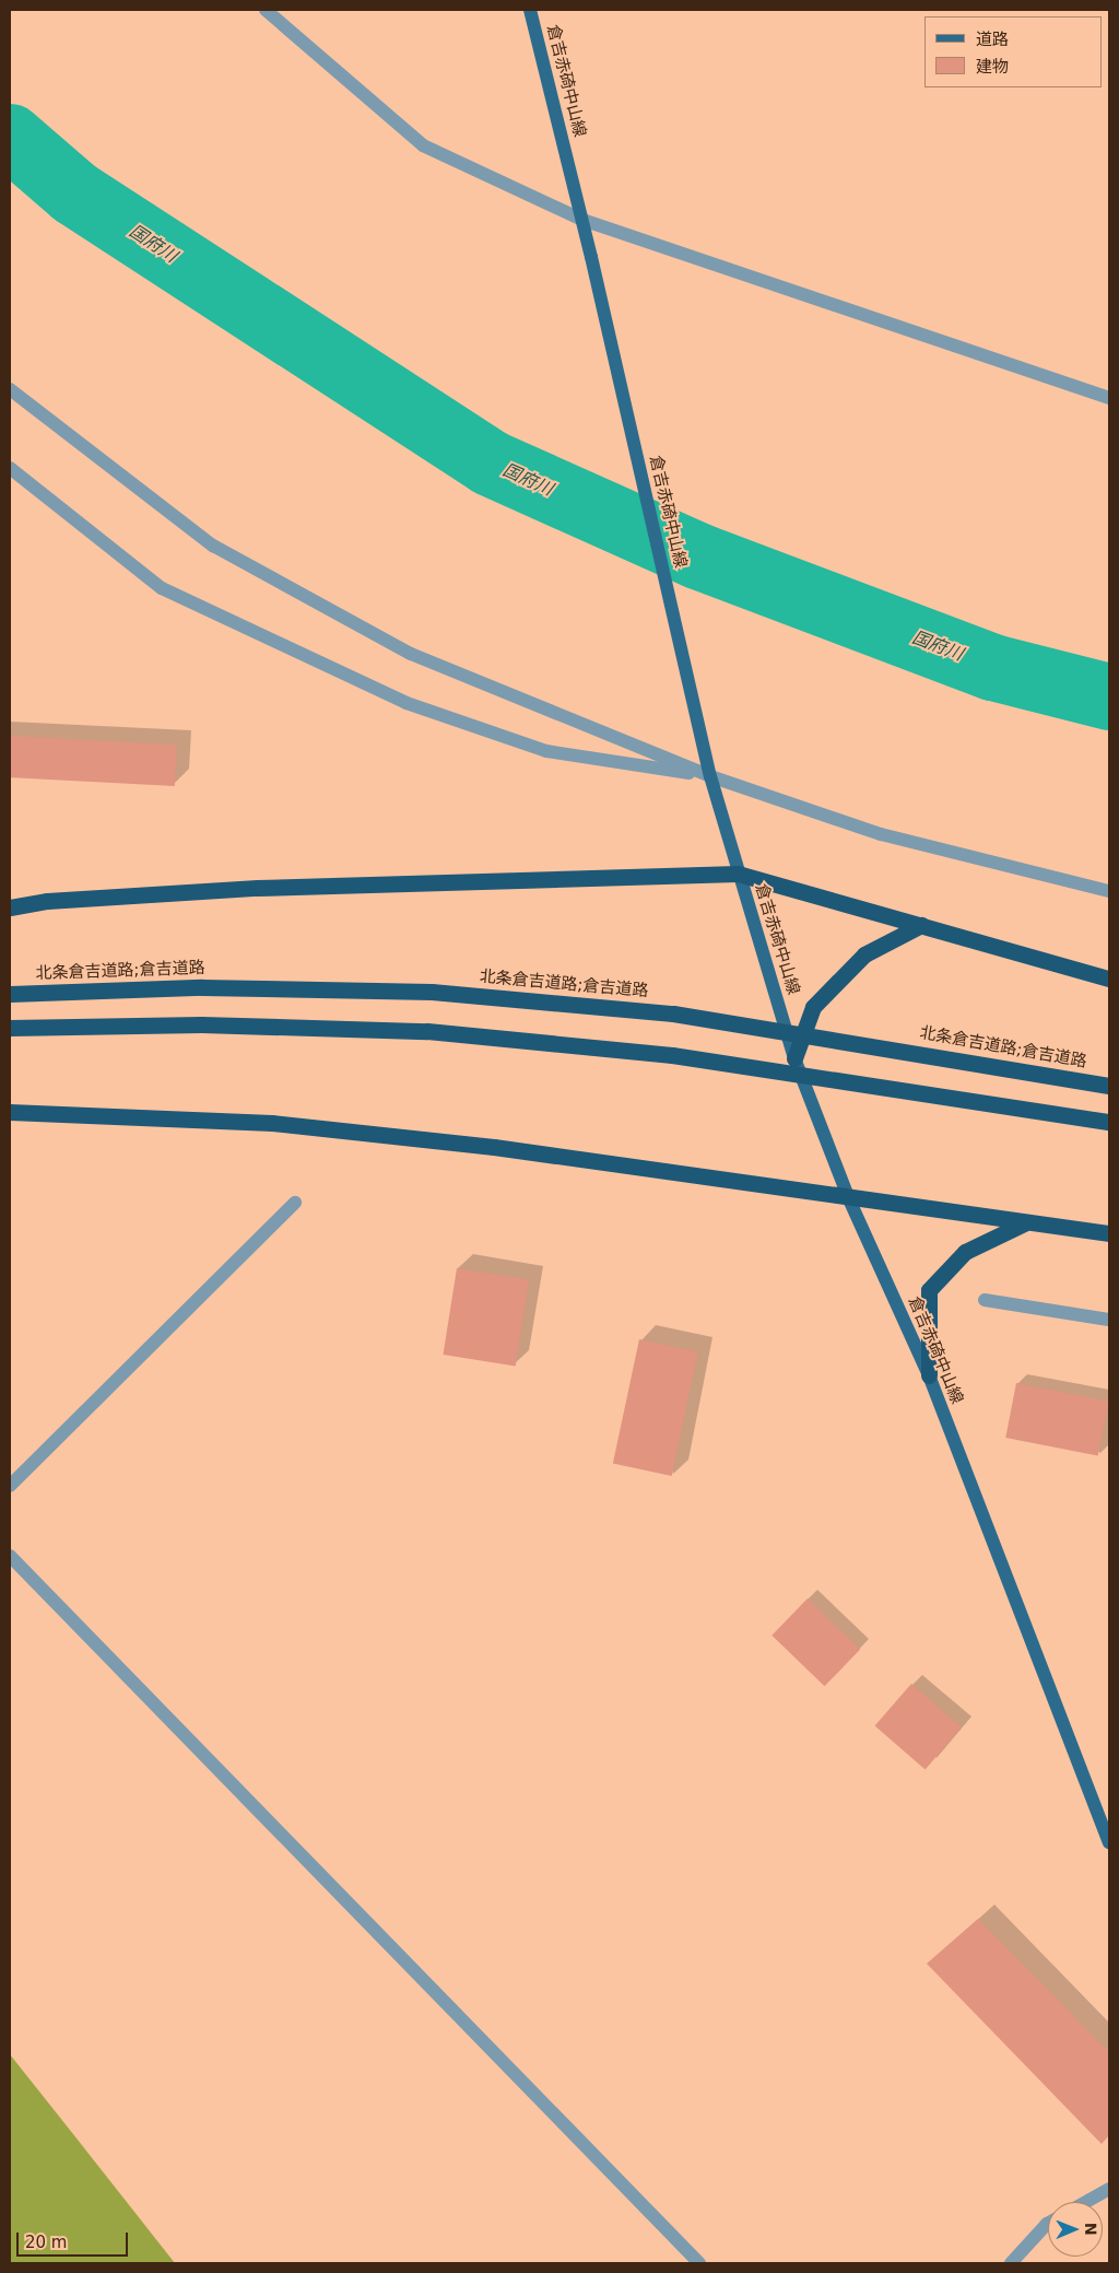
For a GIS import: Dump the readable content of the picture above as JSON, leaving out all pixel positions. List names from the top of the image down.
{
  "streets": {
    "highway": ["北条倉吉道路;倉吉道路"],
    "main road": ["倉吉赤碕中山線"]
  },
  "water": ["国府川"],
  "legend": ["道路", "建物"],
  "scale_bar": "20 m",
  "north": "right"
}
